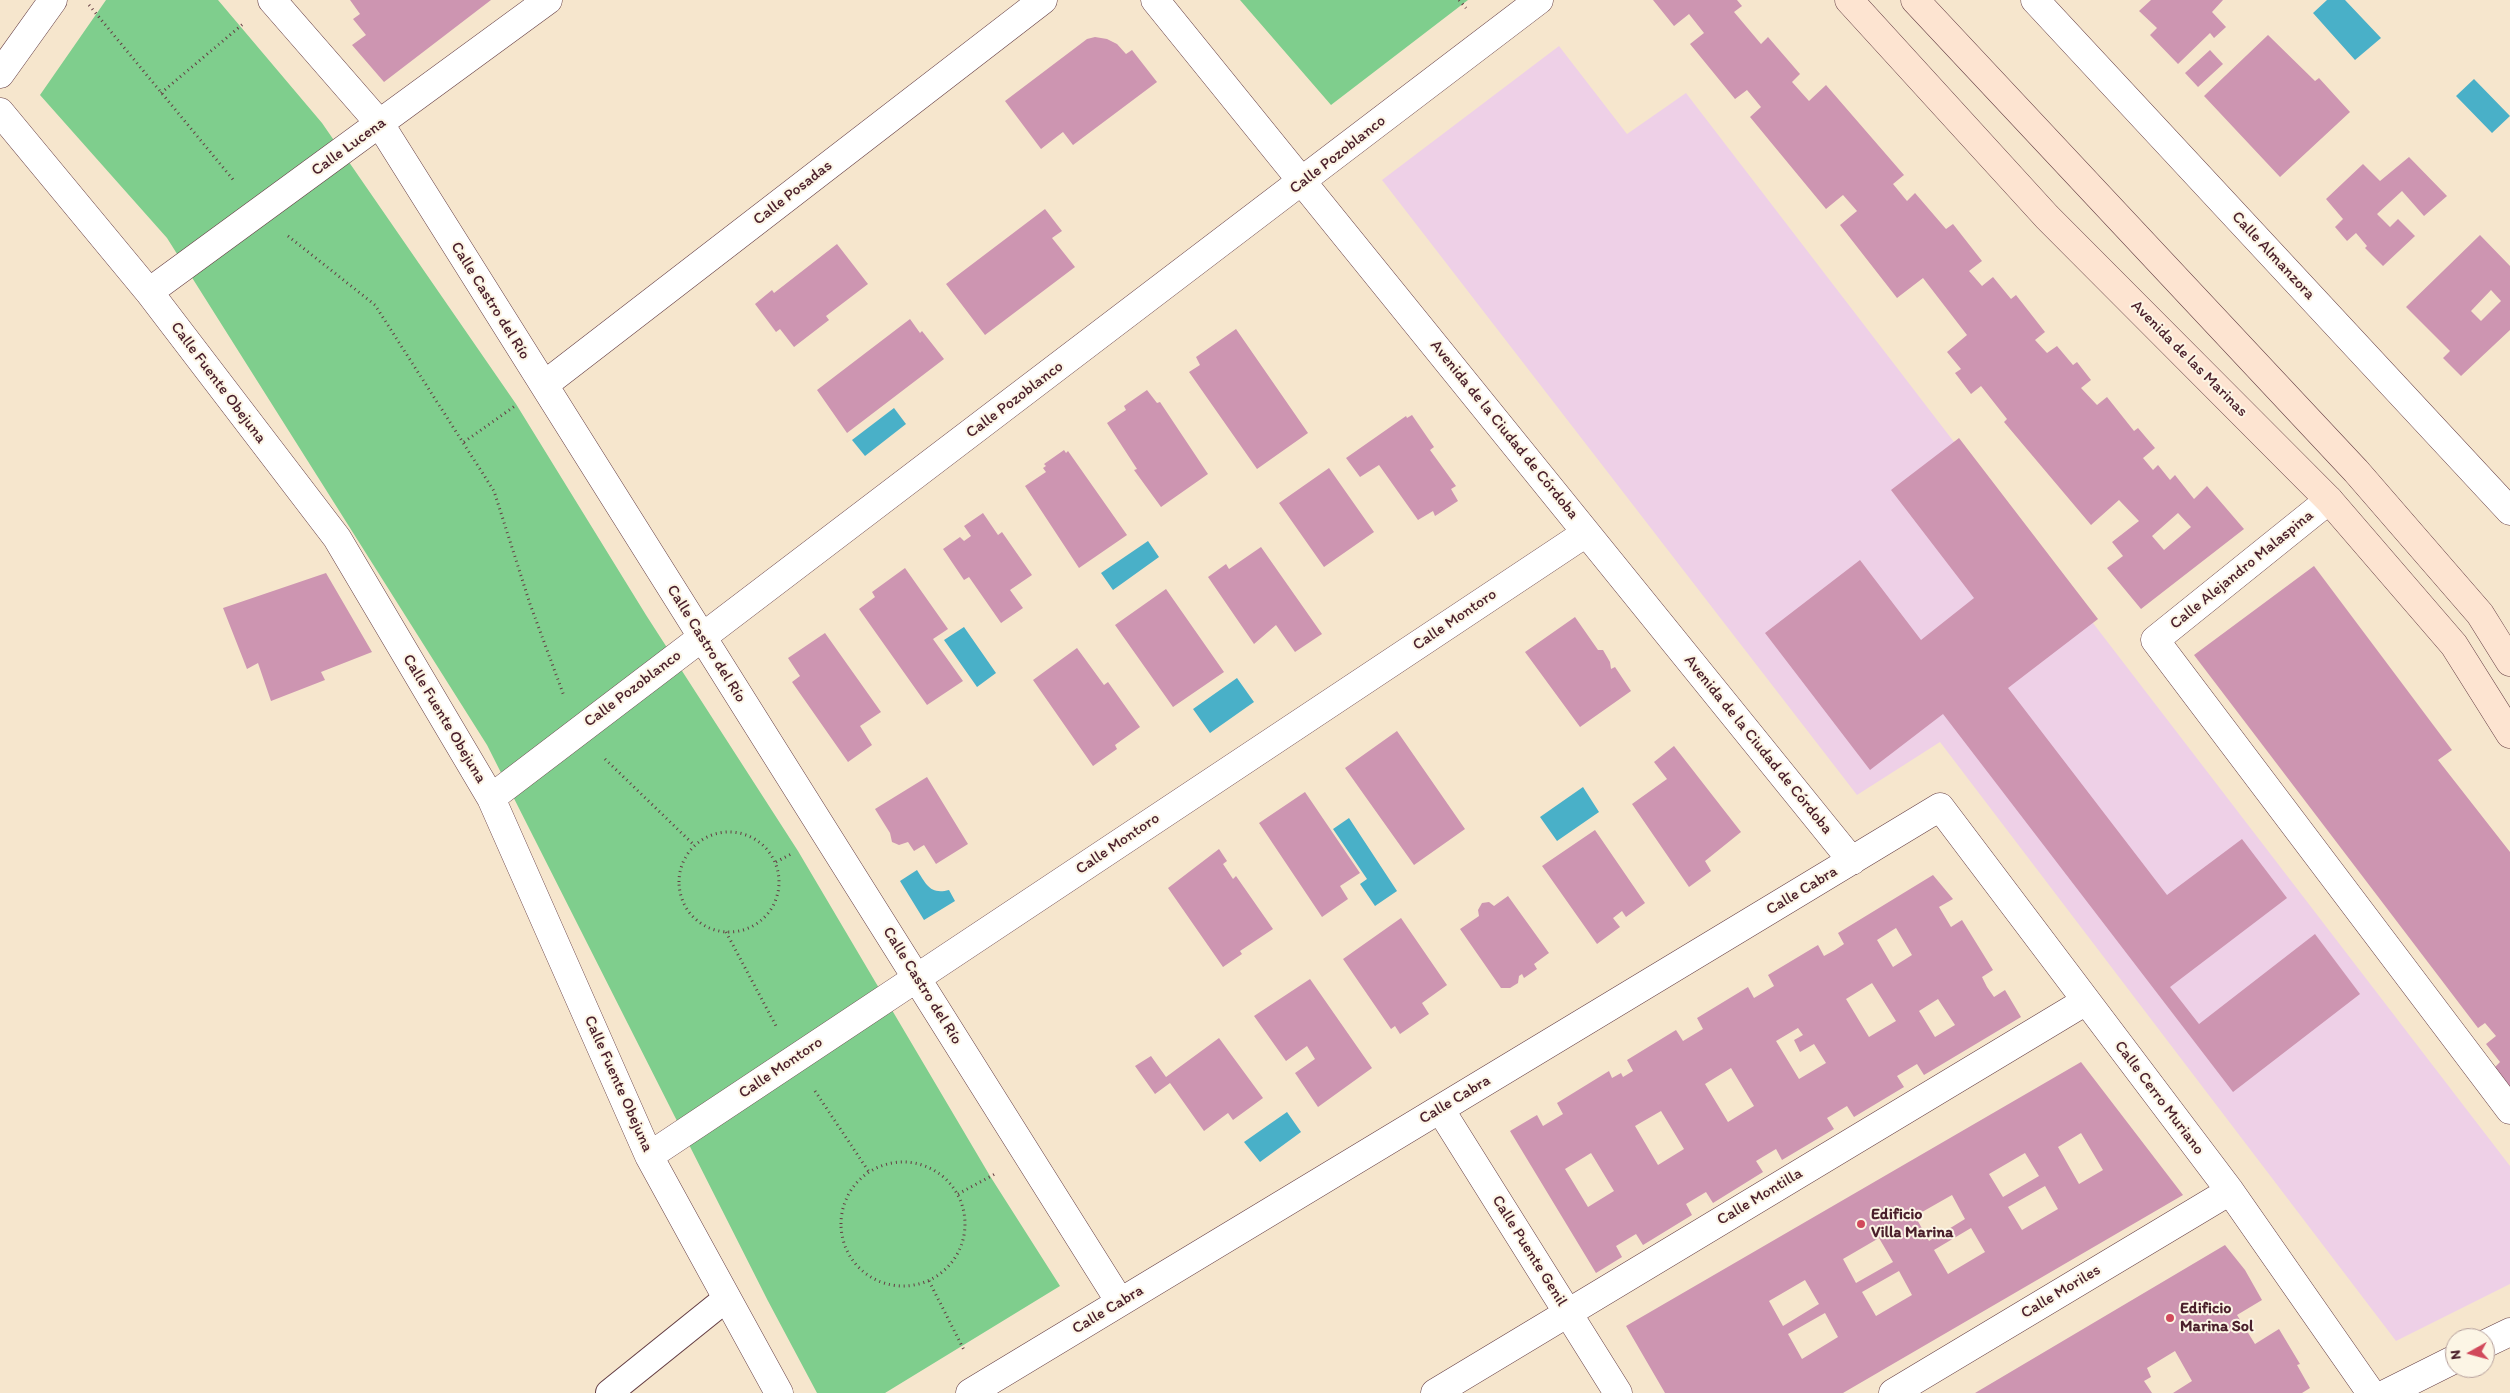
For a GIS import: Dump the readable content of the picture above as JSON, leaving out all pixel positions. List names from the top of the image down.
{
  "streets": {
    "street": [
      "Calle Lucena",
      "Calle Pozoblanco",
      "Calle Posadas",
      "Calle Almanzora",
      "Calle Castro del Río",
      "Avenida de las Marinas",
      "Calle Fuente Obejuna",
      "Avenida de la Ciudad de Córdoba",
      "Calle Alejandro Malaspina",
      "Calle Montoro",
      "Calle Cabra",
      "Calle Cerro Muriano",
      "Calle Montilla",
      "Calle Puente Genil",
      "Calle Moriles"
    ]
  },
  "crossings": [
    ["Calle Lucena", "Calle Castro del Río"],
    ["Calle Lucena", "Calle Fuente Obejuna"],
    ["Calle Pozoblanco", "Calle Castro del Río"],
    ["Calle Pozoblanco", "Calle Fuente Obejuna"],
    ["Calle Pozoblanco", "Avenida de la Ciudad de Córdoba"],
    ["Calle Posadas", "Calle Castro del Río"],
    ["Calle Castro del Río", "Calle Montoro"],
    ["Calle Castro del Río", "Calle Cabra"],
    ["Avenida de las Marinas", "Calle Alejandro Malaspina"],
    ["Calle Fuente Obejuna", "Calle Montoro"],
    ["Avenida de la Ciudad de Córdoba", "Calle Montoro"],
    ["Avenida de la Ciudad de Córdoba", "Calle Cabra"],
    ["Calle Cabra", "Calle Cerro Muriano"],
    ["Calle Cabra", "Calle Puente Genil"],
    ["Calle Cerro Muriano", "Calle Montilla"],
    ["Calle Cerro Muriano", "Calle Moriles"],
    ["Calle Montilla", "Calle Puente Genil"]
  ],
  "places": ["Edificio Villa Marina", "Edificio Marina Sol"],
  "north": "left"
}
